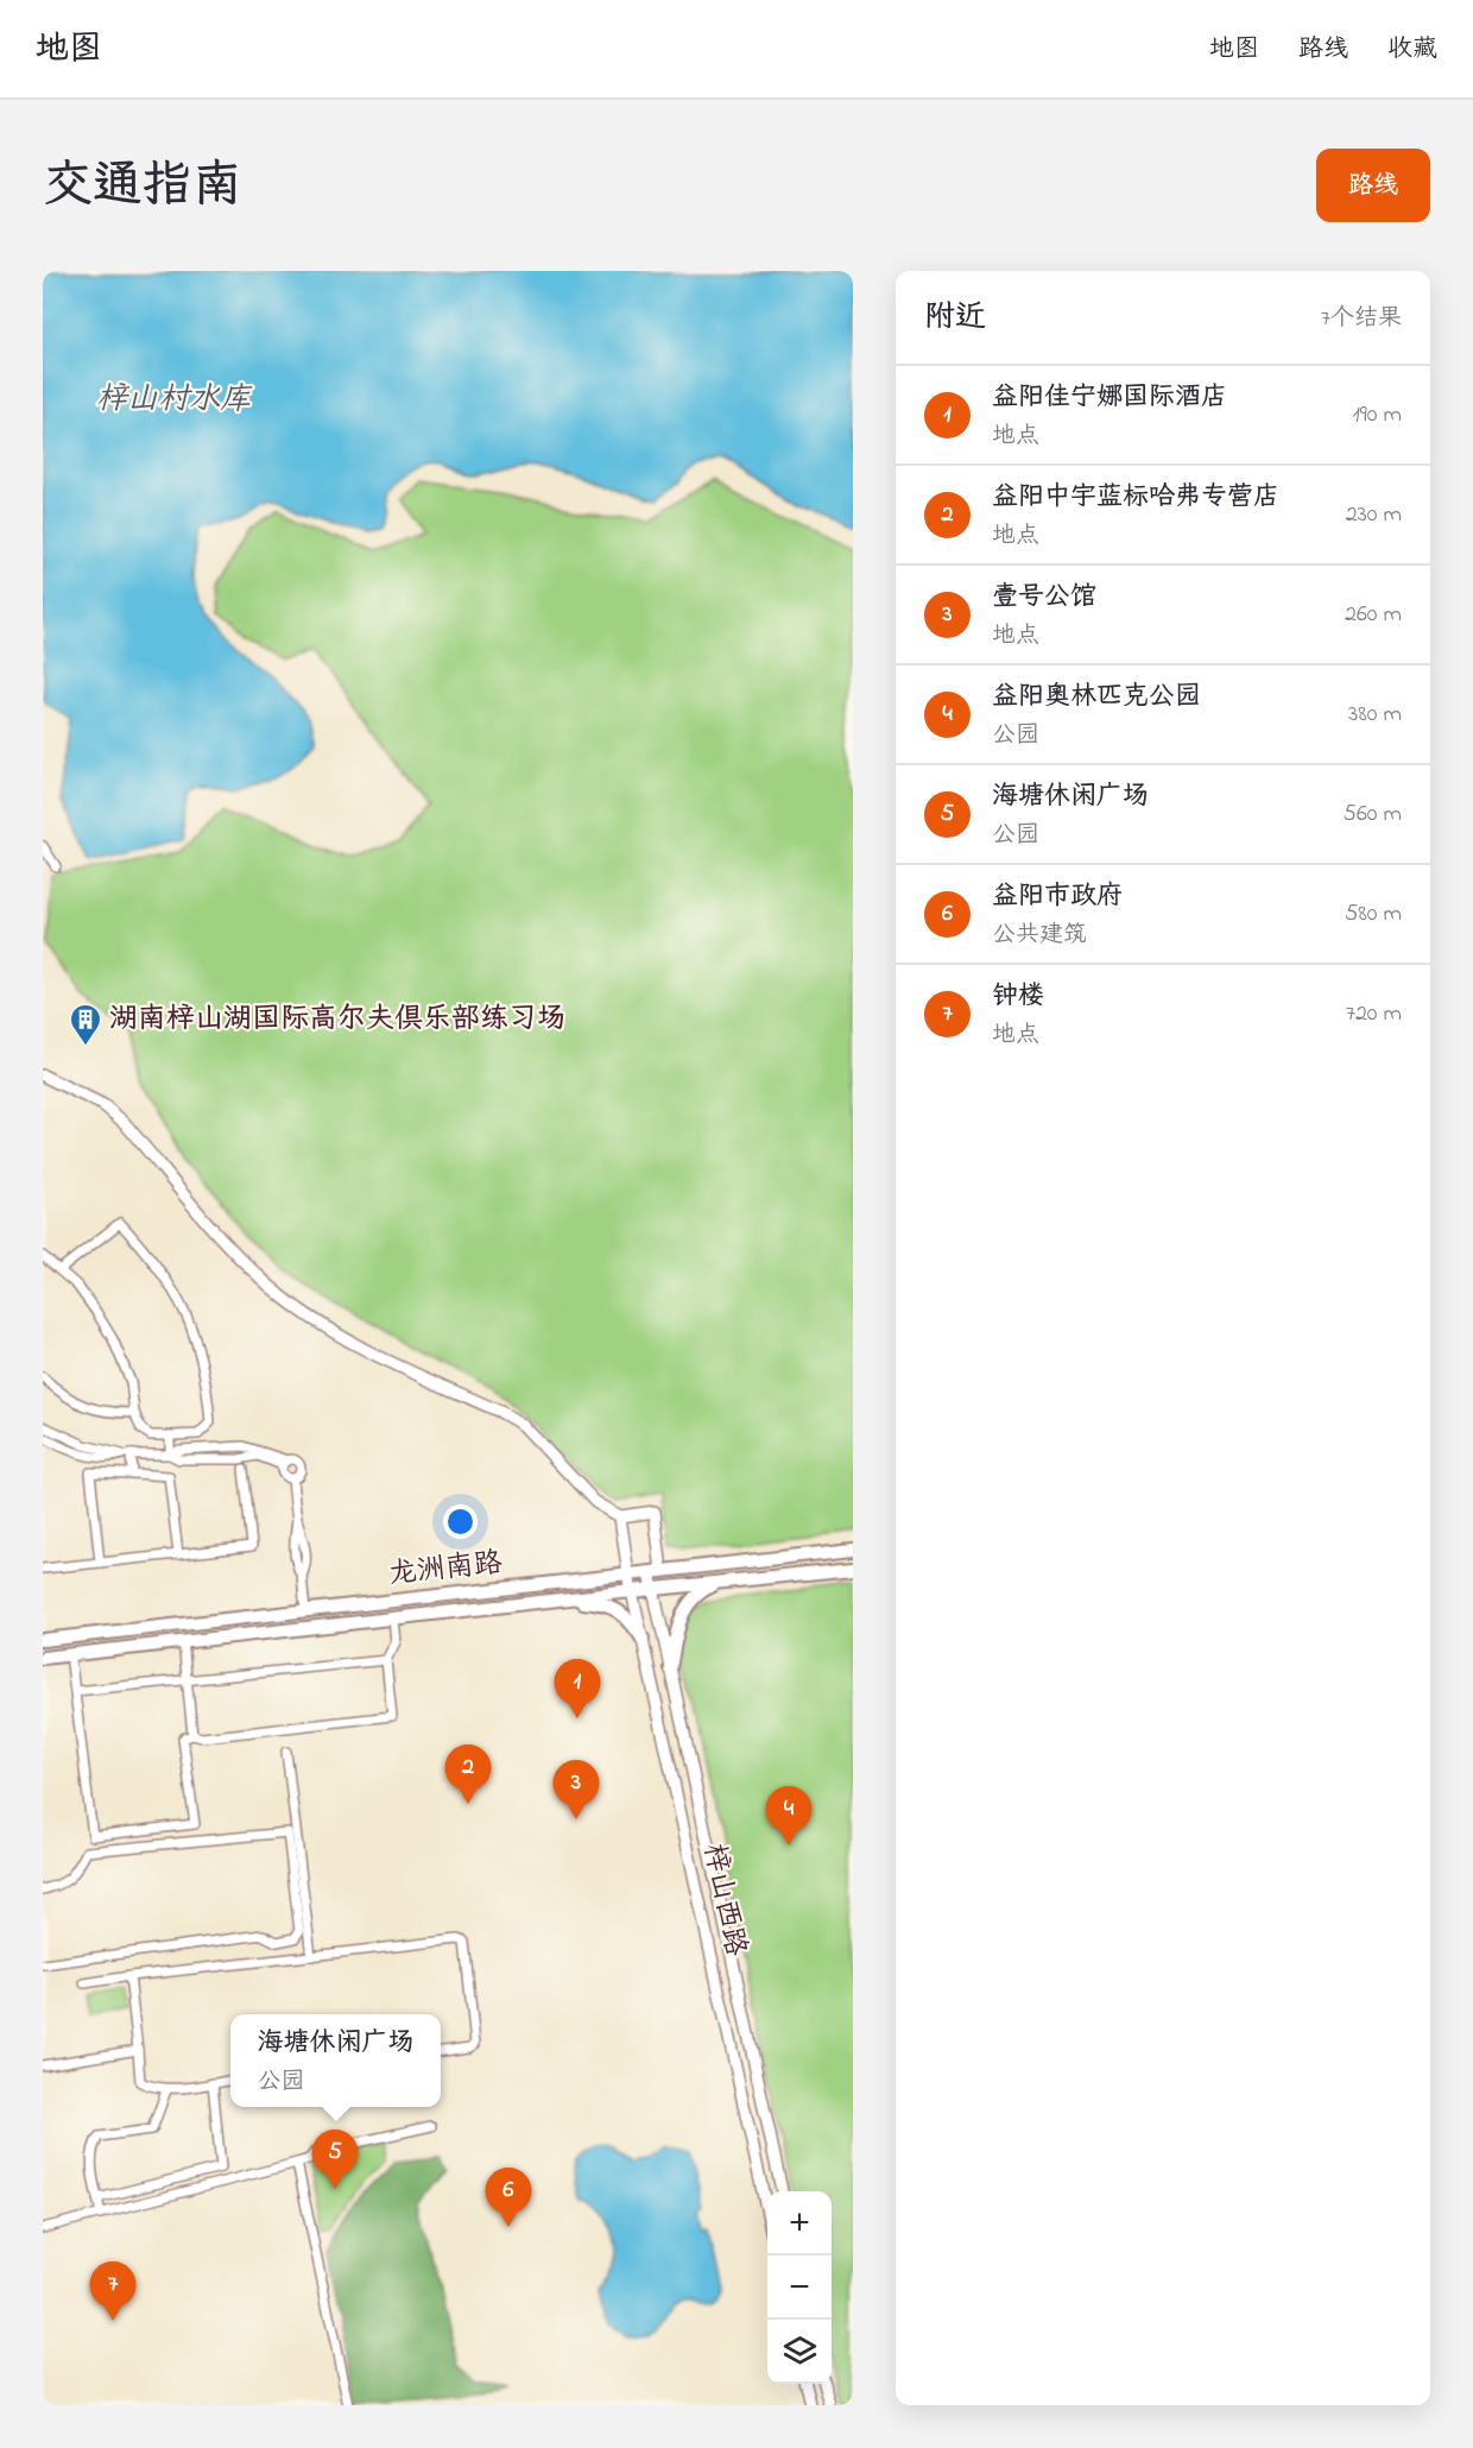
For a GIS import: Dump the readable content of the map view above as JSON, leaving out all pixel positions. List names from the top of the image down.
{
  "streets": {
    "main road": ["龙洲南路"],
    "street": ["梓山西路"]
  },
  "crossings": [
    ["龙洲南路", "梓山西路"]
  ],
  "water": ["梓山村水库"],
  "places": {
    "building": ["湖南梓山湖国际高尔夫俱乐部练习场"]
  },
  "page": {
    "header": "地图",
    "nav": ["地图", "路线", "收藏"],
    "title": "交通指南",
    "buttons": "路线",
    "heading": ["附近", "7个结果"],
    "list": [
      {
        "mark": "1",
        "name": "益阳佳宁娜国际酒店",
        "note": "地点",
        "value": "190 m"
      },
      {
        "mark": "2",
        "name": "益阳中宇蓝标哈弗专营店",
        "note": "地点",
        "value": "230 m"
      },
      {
        "mark": "3",
        "name": "壹号公馆",
        "note": "地点",
        "value": "260 m"
      },
      {
        "mark": "4",
        "name": "益阳奥林匹克公园",
        "note": "公园",
        "value": "380 m"
      },
      {
        "mark": "5",
        "name": "海塘休闲广场",
        "note": "公园",
        "value": "560 m"
      },
      {
        "mark": "6",
        "name": "益阳市政府",
        "note": "公共建筑",
        "value": "580 m"
      },
      {
        "mark": "7",
        "name": "钟楼",
        "note": "地点",
        "value": "720 m"
      }
    ],
    "pins": [
      "1",
      "2",
      "3",
      "4",
      "5",
      "6",
      "7"
    ],
    "popup": ["海塘休闲广场", "公园"],
    "map_buttons": ["+", "−"]
  }
}
